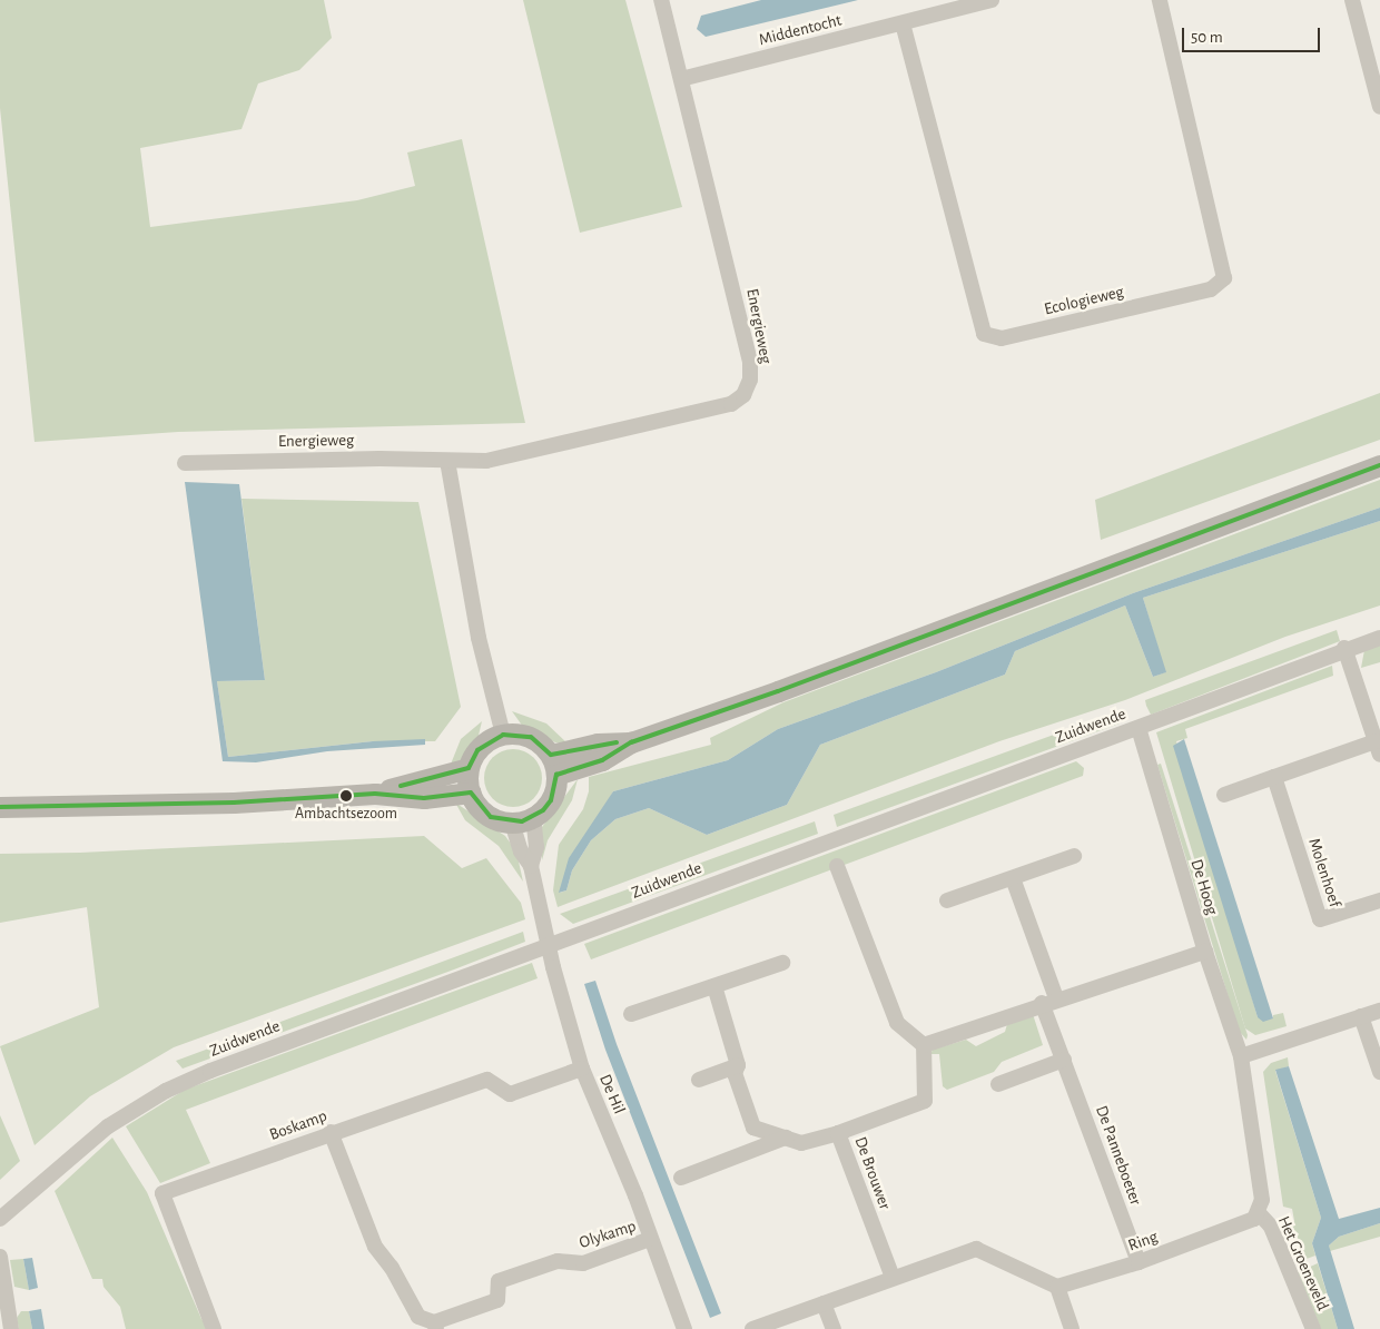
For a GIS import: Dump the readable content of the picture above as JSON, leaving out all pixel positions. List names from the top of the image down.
{
  "streets": {
    "street": [
      "Middentocht",
      "Ecologieweg",
      "Energieweg",
      "Zuidwende",
      "Molenhoef",
      "De Hoog",
      "De Hil",
      "Boskamp",
      "De Panneboeter",
      "De Brouwer",
      "Olykamp",
      "Ring",
      "Het Groeneveld"
    ]
  },
  "crossings": [
    ["Middentocht", "Ecologieweg"],
    ["Middentocht", "Energieweg"],
    ["Zuidwende", "De Hoog"],
    ["Zuidwende", "De Hil"],
    ["De Hil", "Boskamp"],
    ["De Hil", "Olykamp"],
    ["Boskamp", "Olykamp"],
    ["De Panneboeter", "Ring"],
    ["Ring", "Het Groeneveld"]
  ],
  "places": ["Ambachtsezoom"],
  "scale_bar": "50 m"
}
